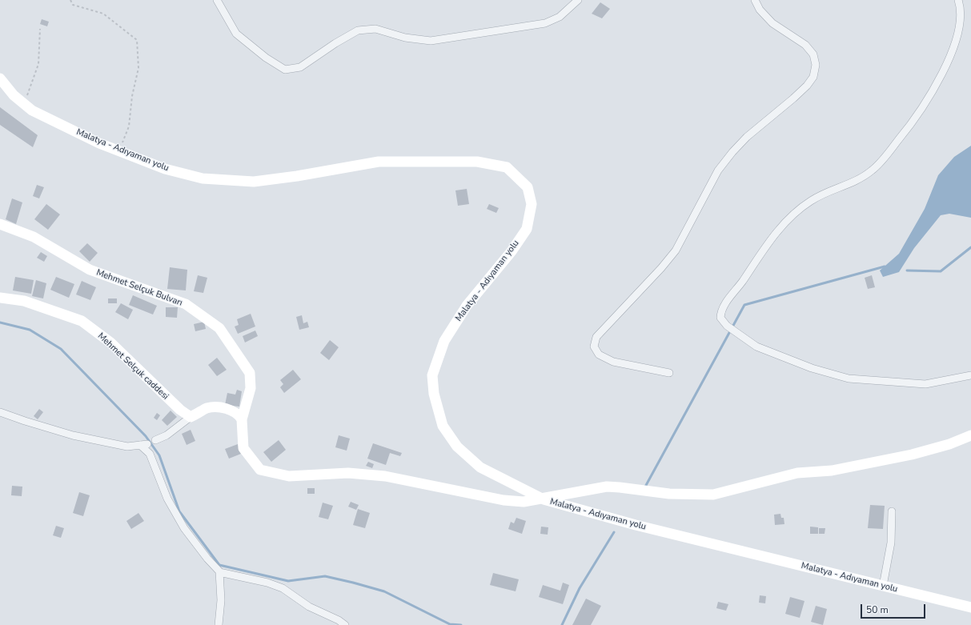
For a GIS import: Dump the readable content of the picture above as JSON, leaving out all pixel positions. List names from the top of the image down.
{
  "streets": {
    "main road": ["Malatya - Adıyaman yolu", "Mehmet Selçuk Bulvarı", "Mehmet Selçuk caddesi"]
  },
  "crossings": [
    ["Malatya - Adıyaman yolu", "Mehmet Selçuk Bulvarı"]
  ],
  "scale_bar": "50 m"
}
